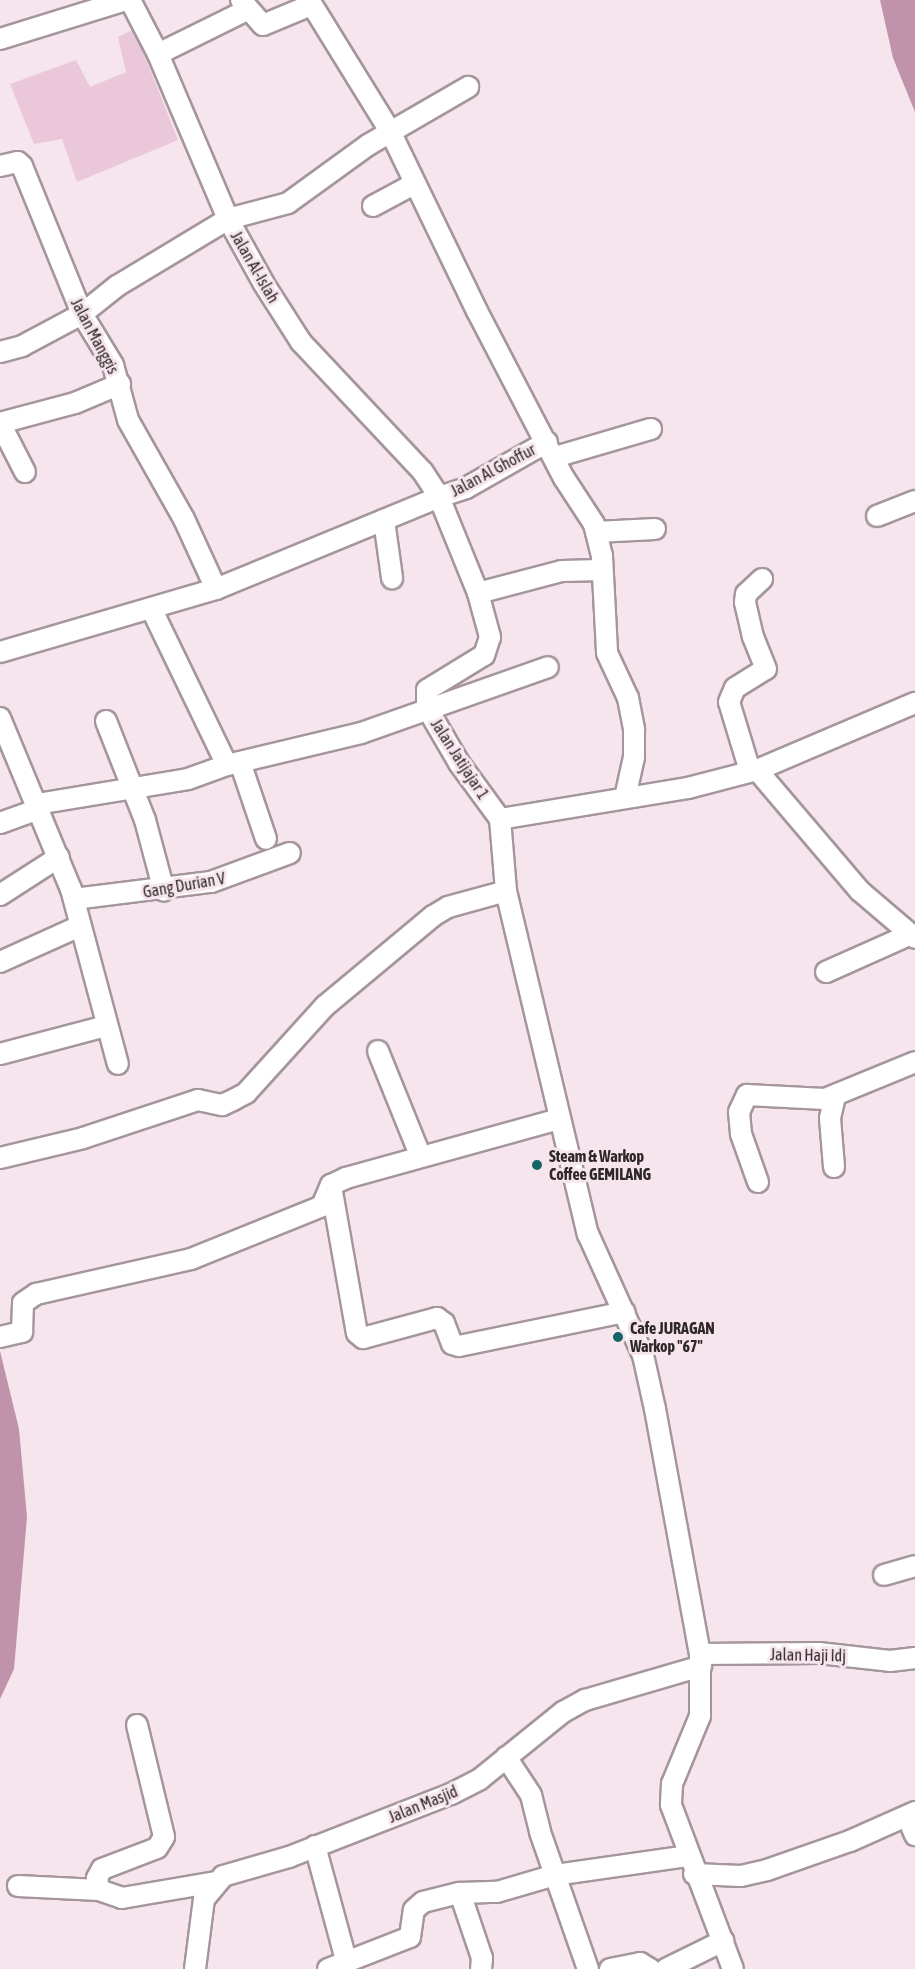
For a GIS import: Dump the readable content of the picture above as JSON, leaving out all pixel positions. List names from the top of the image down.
{
  "streets": {
    "street": [
      "Jalan Al-Islah",
      "Jalan Manggis",
      "Jalan Al Ghoffur",
      "Jalan Jatijajar 1",
      "Gang Durian V",
      "Jalan Haji Idj",
      "Jalan Masjid"
    ]
  },
  "crossings": [
    ["Jalan Al-Islah", "Jalan Al Ghoffur"],
    ["Jalan Al-Islah", "Jalan Jatijajar 1"],
    ["Jalan Al Ghoffur", "Jalan Jatijajar 1"],
    ["Jalan Haji Idj", "Jalan Masjid"]
  ],
  "places": ["Steam & Warkop Coffee GEMILANG", "Cafe JURAGAN Warkop \"67\""]
}
